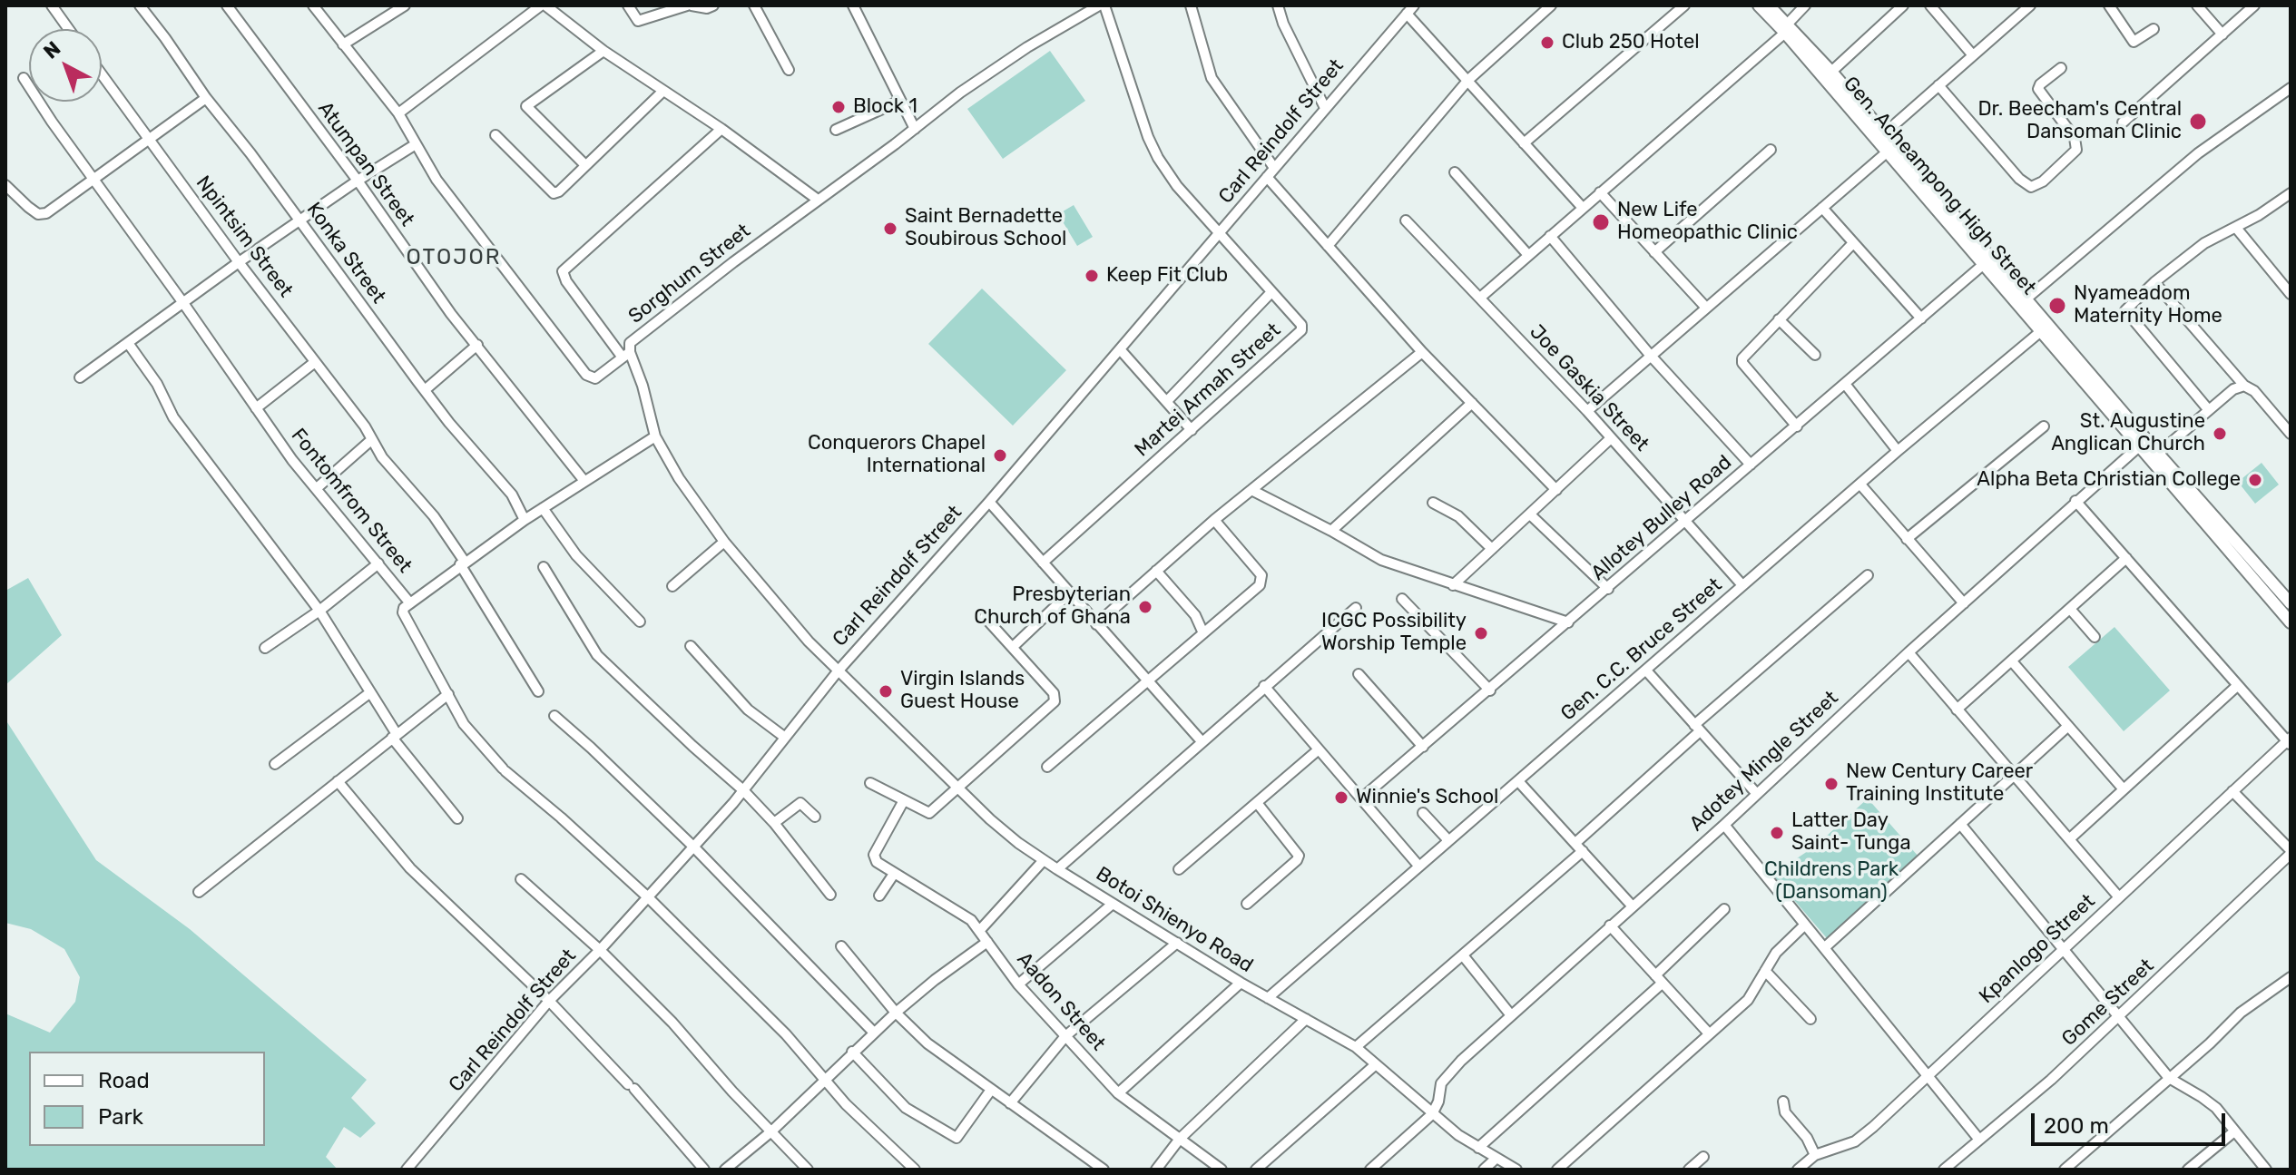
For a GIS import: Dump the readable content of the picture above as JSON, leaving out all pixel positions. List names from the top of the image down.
{
  "streets": {
    "main road": ["Gen. Acheampong High Street"],
    "street": [
      "Carl Reindolf Street",
      "Atumpan Street",
      "Npintsim Street",
      "Konka Street",
      "Sorghum Street",
      "Joe Gaskia Street",
      "Martei Armah Street",
      "Fontomfrom Street",
      "Allotey Bulley Road",
      "Gen. C.C. Bruce Street",
      "Adotey Mingle Street",
      "Botoi Shienyo Road",
      "Kpanlogo Street",
      "Aadon Street",
      "Gome Street"
    ]
  },
  "crossings": [
    ["Carl Reindolf Street", "Sorghum Street"],
    ["Carl Reindolf Street", "Martei Armah Street"],
    ["Carl Reindolf Street", "Botoi Shienyo Road"],
    ["Atumpan Street", "Fontomfrom Street"],
    ["Gen. Acheampong High Street", "Allotey Bulley Road"],
    ["Gen. Acheampong High Street", "Gen. C.C. Bruce Street"],
    ["Gen. Acheampong High Street", "Adotey Mingle Street"],
    ["Npintsim Street", "Fontomfrom Street"],
    ["Konka Street", "Fontomfrom Street"],
    ["Sorghum Street", "Martei Armah Street"],
    ["Sorghum Street", "Fontomfrom Street"],
    ["Sorghum Street", "Botoi Shienyo Road"],
    ["Joe Gaskia Street", "Allotey Bulley Road"],
    ["Joe Gaskia Street", "Gen. C.C. Bruce Street"],
    ["Gen. C.C. Bruce Street", "Botoi Shienyo Road"],
    ["Adotey Mingle Street", "Botoi Shienyo Road"]
  ],
  "districts": ["OTOJOR"],
  "parks": ["Childrens Park (Dansoman)"],
  "places": [
    "Club 250 Hotel",
    "Block 1",
    "Dr. Beecham's Central Dansoman Clinic",
    "New Life Homeopathic Clinic",
    "Saint Bernadette Soubirous School",
    "Keep Fit Club",
    "Nyameadom Maternity Home",
    "St. Augustine Anglican Church",
    "Conquerors Chapel International",
    "Alpha Beta Christian College",
    "Presbyterian Church of Ghana",
    "ICGC Possibility Worship Temple",
    "Virgin Islands Guest House",
    "New Century Career Training Institute",
    "Winnie's School",
    "Latter Day Saint- Tunga"
  ],
  "legend": ["Road", "Park"],
  "scale_bar": "200 m",
  "north": "top left"
}
